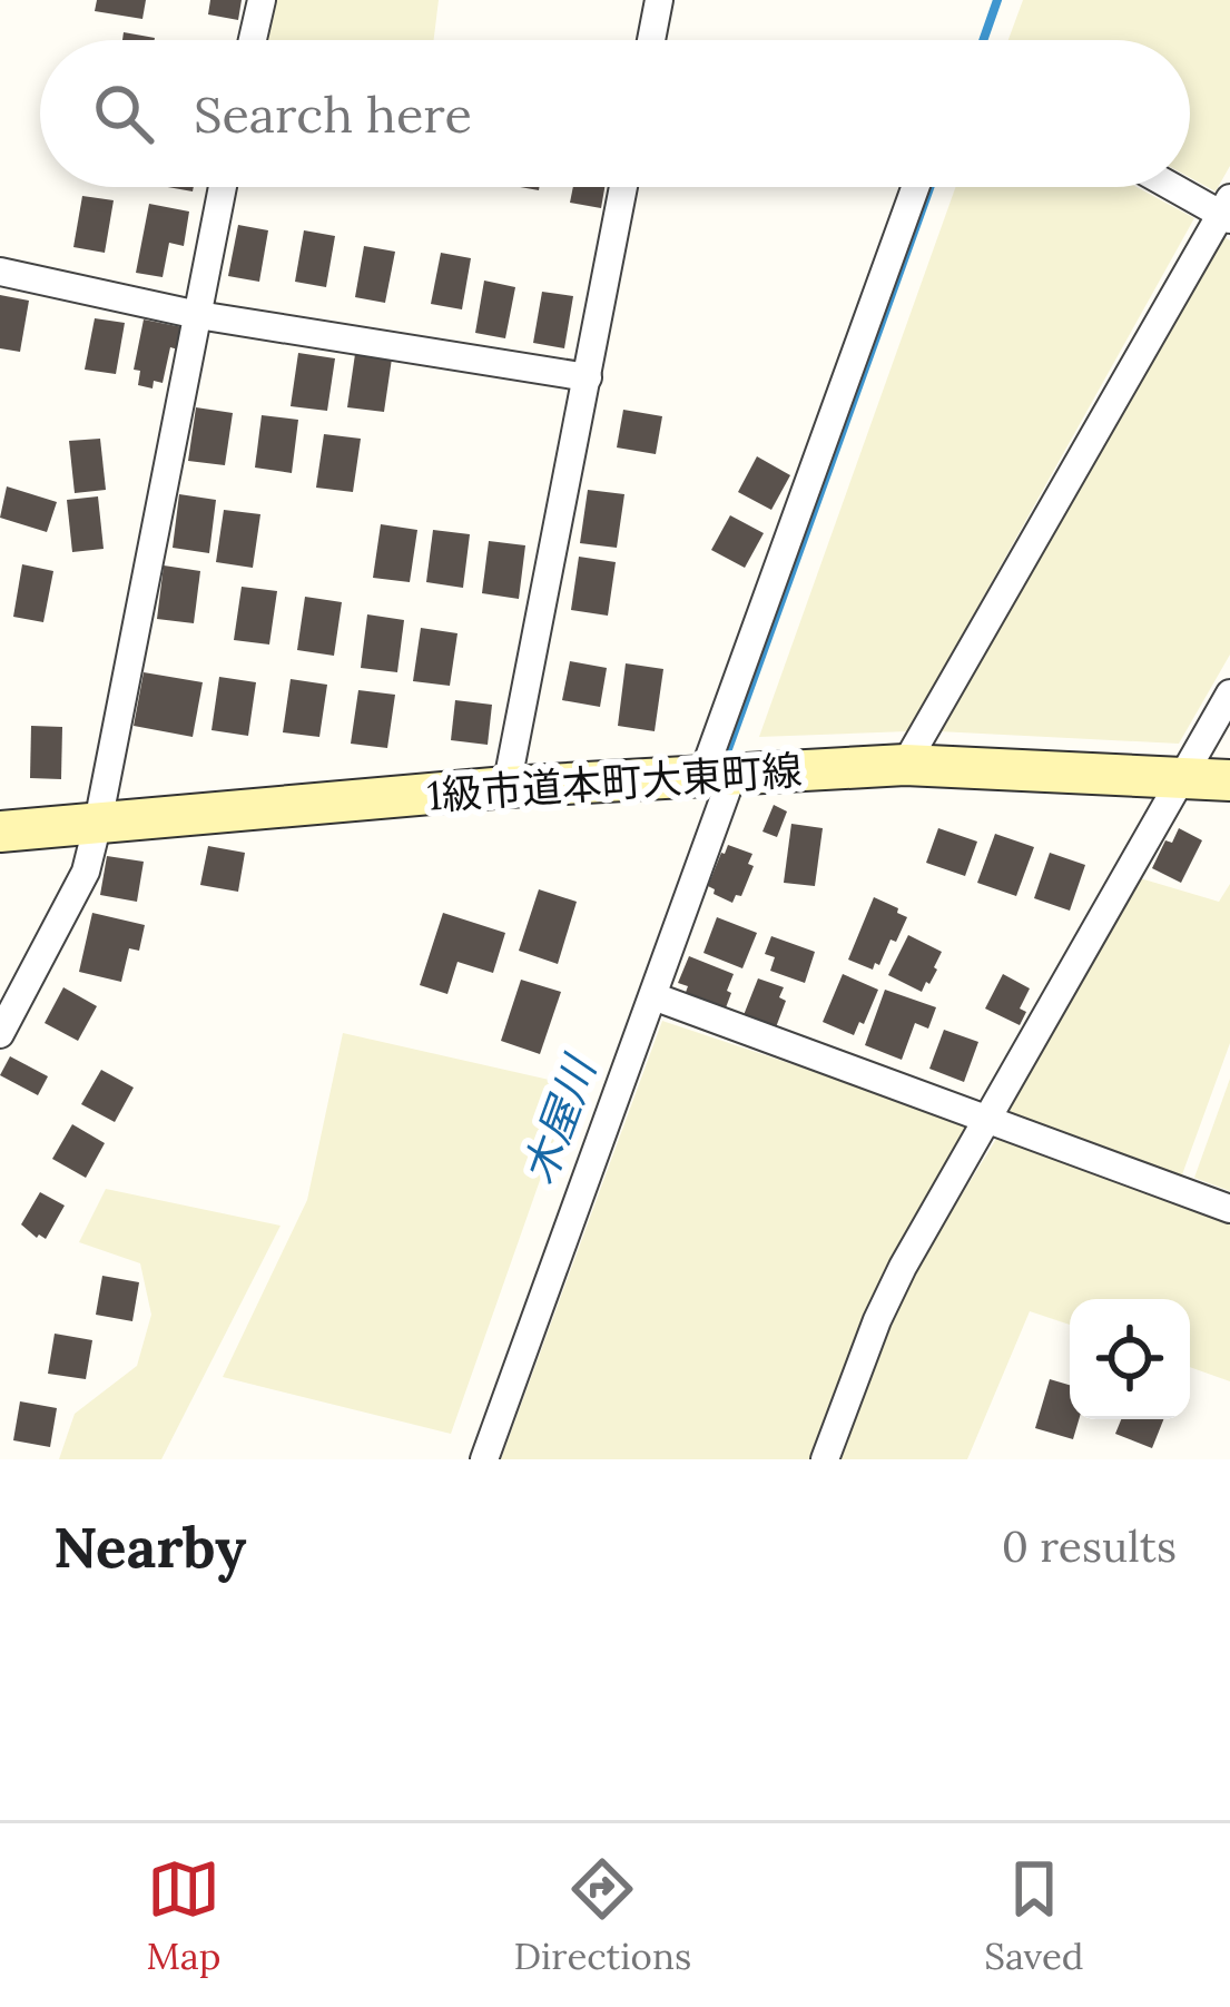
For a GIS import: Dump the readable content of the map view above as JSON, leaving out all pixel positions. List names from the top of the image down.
{
  "streets": {
    "street": ["1級市道本町大東町線"]
  },
  "water": ["木屋川"],
  "page": {
    "search": "Search here",
    "heading": ["Nearby", "0 results"],
    "nav": ["Map", "Directions", "Saved"]
  }
}
